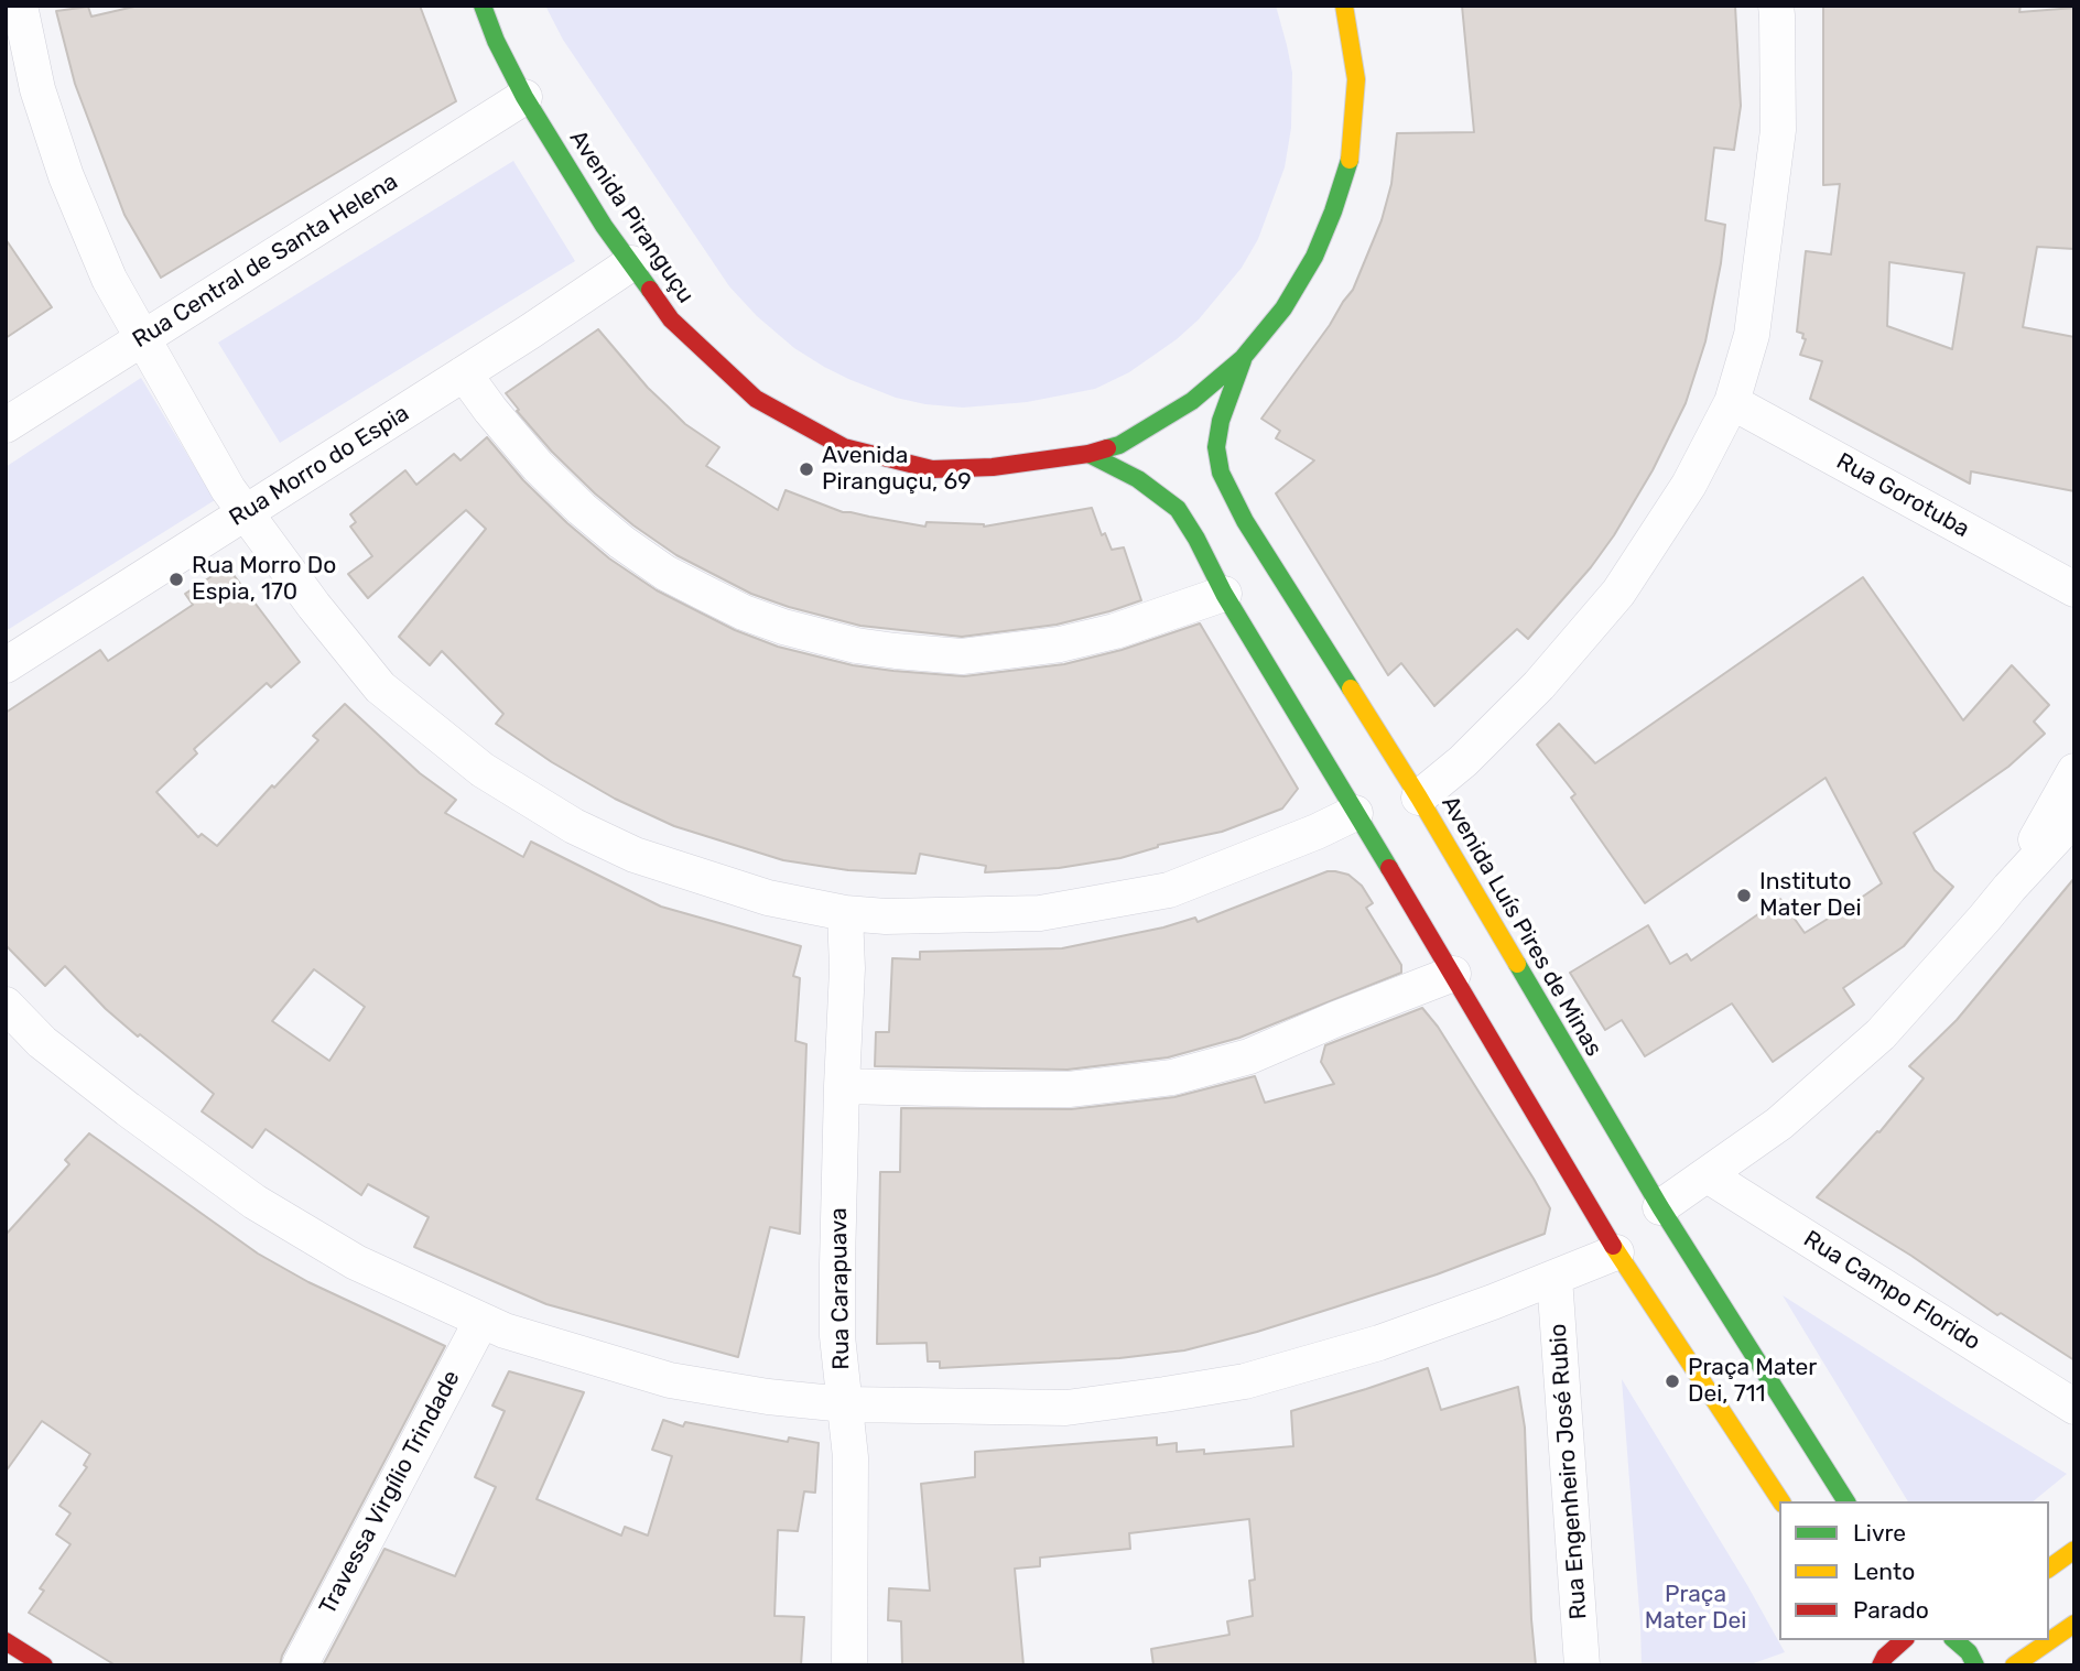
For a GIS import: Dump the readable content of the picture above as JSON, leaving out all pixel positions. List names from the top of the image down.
{
  "streets": {
    "main road": ["Avenida Piranguçu", "Avenida Luís Pires de Minas"],
    "street": [
      "Rua Central de Santa Helena",
      "Rua Morro do Espia",
      "Rua Gorotuba",
      "Rua Carapuava",
      "Rua Campo Florido",
      "Rua Engenheiro José Rubio",
      "Travessa Virgílio Trindade"
    ]
  },
  "crossings": [
    ["Avenida Piranguçu", "Rua Central de Santa Helena"],
    ["Avenida Piranguçu", "Rua Morro do Espia"],
    ["Avenida Piranguçu", "Avenida Luís Pires de Minas"]
  ],
  "parks": ["Praça Mater Dei"],
  "places": [
    "Avenida Piranguçu, 69",
    "Rua Morro Do Espia, 170",
    "Instituto Mater Dei",
    "Praça Mater Dei, 711"
  ],
  "legend": ["Livre", "Lento", "Parado"]
}
